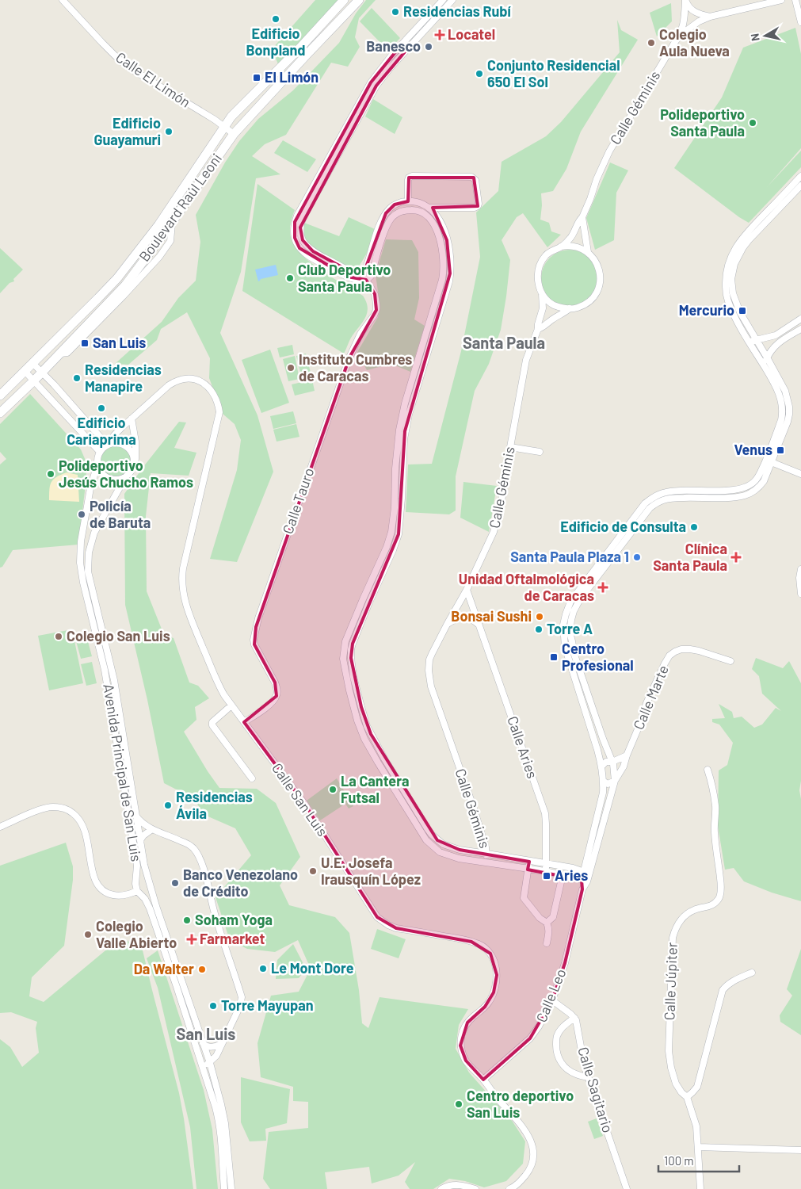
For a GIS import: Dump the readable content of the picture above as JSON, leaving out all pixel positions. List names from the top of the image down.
{
  "streets": {
    "main road": ["Boulevard Raúl Leoni"],
    "street": [
      "Calle El Limón",
      "Calle Géminis",
      "Calle Tauro",
      "Calle Marte",
      "Calle Aries",
      "Avenida Principal de San Luis",
      "Calle San Luis",
      "Calle Júpiter",
      "Calle Leo",
      "Calle Sagitario"
    ]
  },
  "crossings": [
    ["Calle El Limón", "Boulevard Raúl Leoni"],
    ["Calle Géminis", "Calle Aries"],
    ["Calle Tauro", "Calle San Luis"],
    ["Avenida Principal de San Luis", "Calle San Luis"],
    ["Calle San Luis", "Calle Leo"]
  ],
  "districts": ["Santa Paula", "San Luis"],
  "places": {
    "other": [
      "Residencias Rubí",
      "Edificio Bonpland",
      "Colegio Aula Nueva",
      "Banesco",
      "Conjunto Residencial 650 El Sol",
      "Polideportivo Santa Paula",
      "Edificio Guayamuri",
      "Club Deportivo Santa Paula",
      "Instituto Cumbres de Caracas",
      "Residencias Manapire",
      "Edificio Cariaprima",
      "Polideportivo Jesús Chucho Ramos",
      "Policía de Baruta",
      "Edificio de Consulta",
      "Santa Paula Plaza 1",
      "Bonsai Sushi",
      "Torre A",
      "Colegio San Luis",
      "La Cantera Futsal",
      "Residencias Ávila",
      "U.E. Josefa Irausquín López",
      "Banco Venezolano de Crédito",
      "Soham Yoga",
      "Colegio Valle Abierto",
      "Le Mont Dore",
      "Da Walter",
      "Torre Mayupan",
      "Centro deportivo San Luis"
    ],
    "health": [
      "Locatel",
      "Clínica Santa Paula",
      "Unidad Oftalmológica de Caracas",
      "Farmarket"
    ],
    "transit": [
      "El Limón",
      "Mercurio",
      "San Luis",
      "Venus",
      "Centro Profesional",
      "Aries"
    ]
  },
  "scale_bar": "100 m",
  "north": "left"
}
